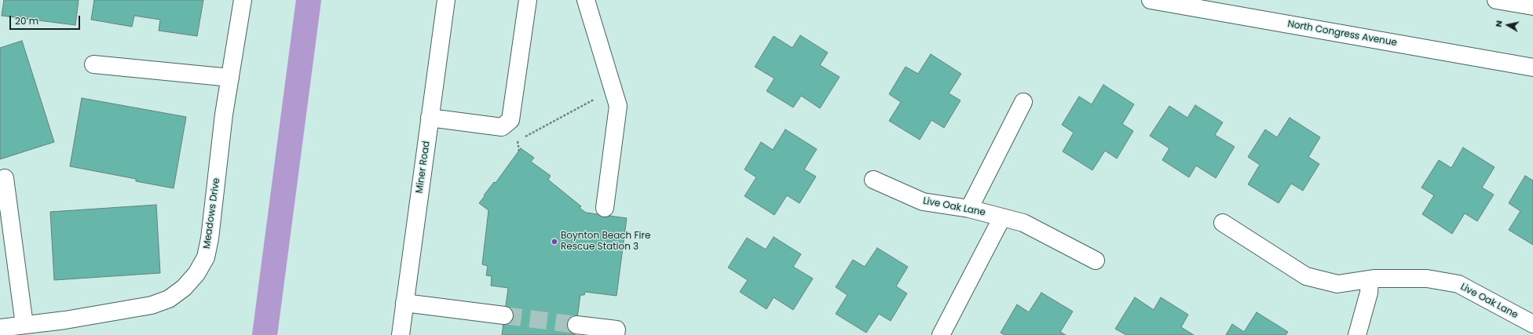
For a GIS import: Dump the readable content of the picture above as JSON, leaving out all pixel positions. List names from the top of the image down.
{
  "streets": {
    "street": [
      "North Congress Avenue",
      "Miner Road",
      "Live Oak Lane",
      "Meadows Drive"
    ]
  },
  "places": ["Boynton Beach Fire Rescue Station 3"],
  "scale_bar": "20 m",
  "north": "left"
}
